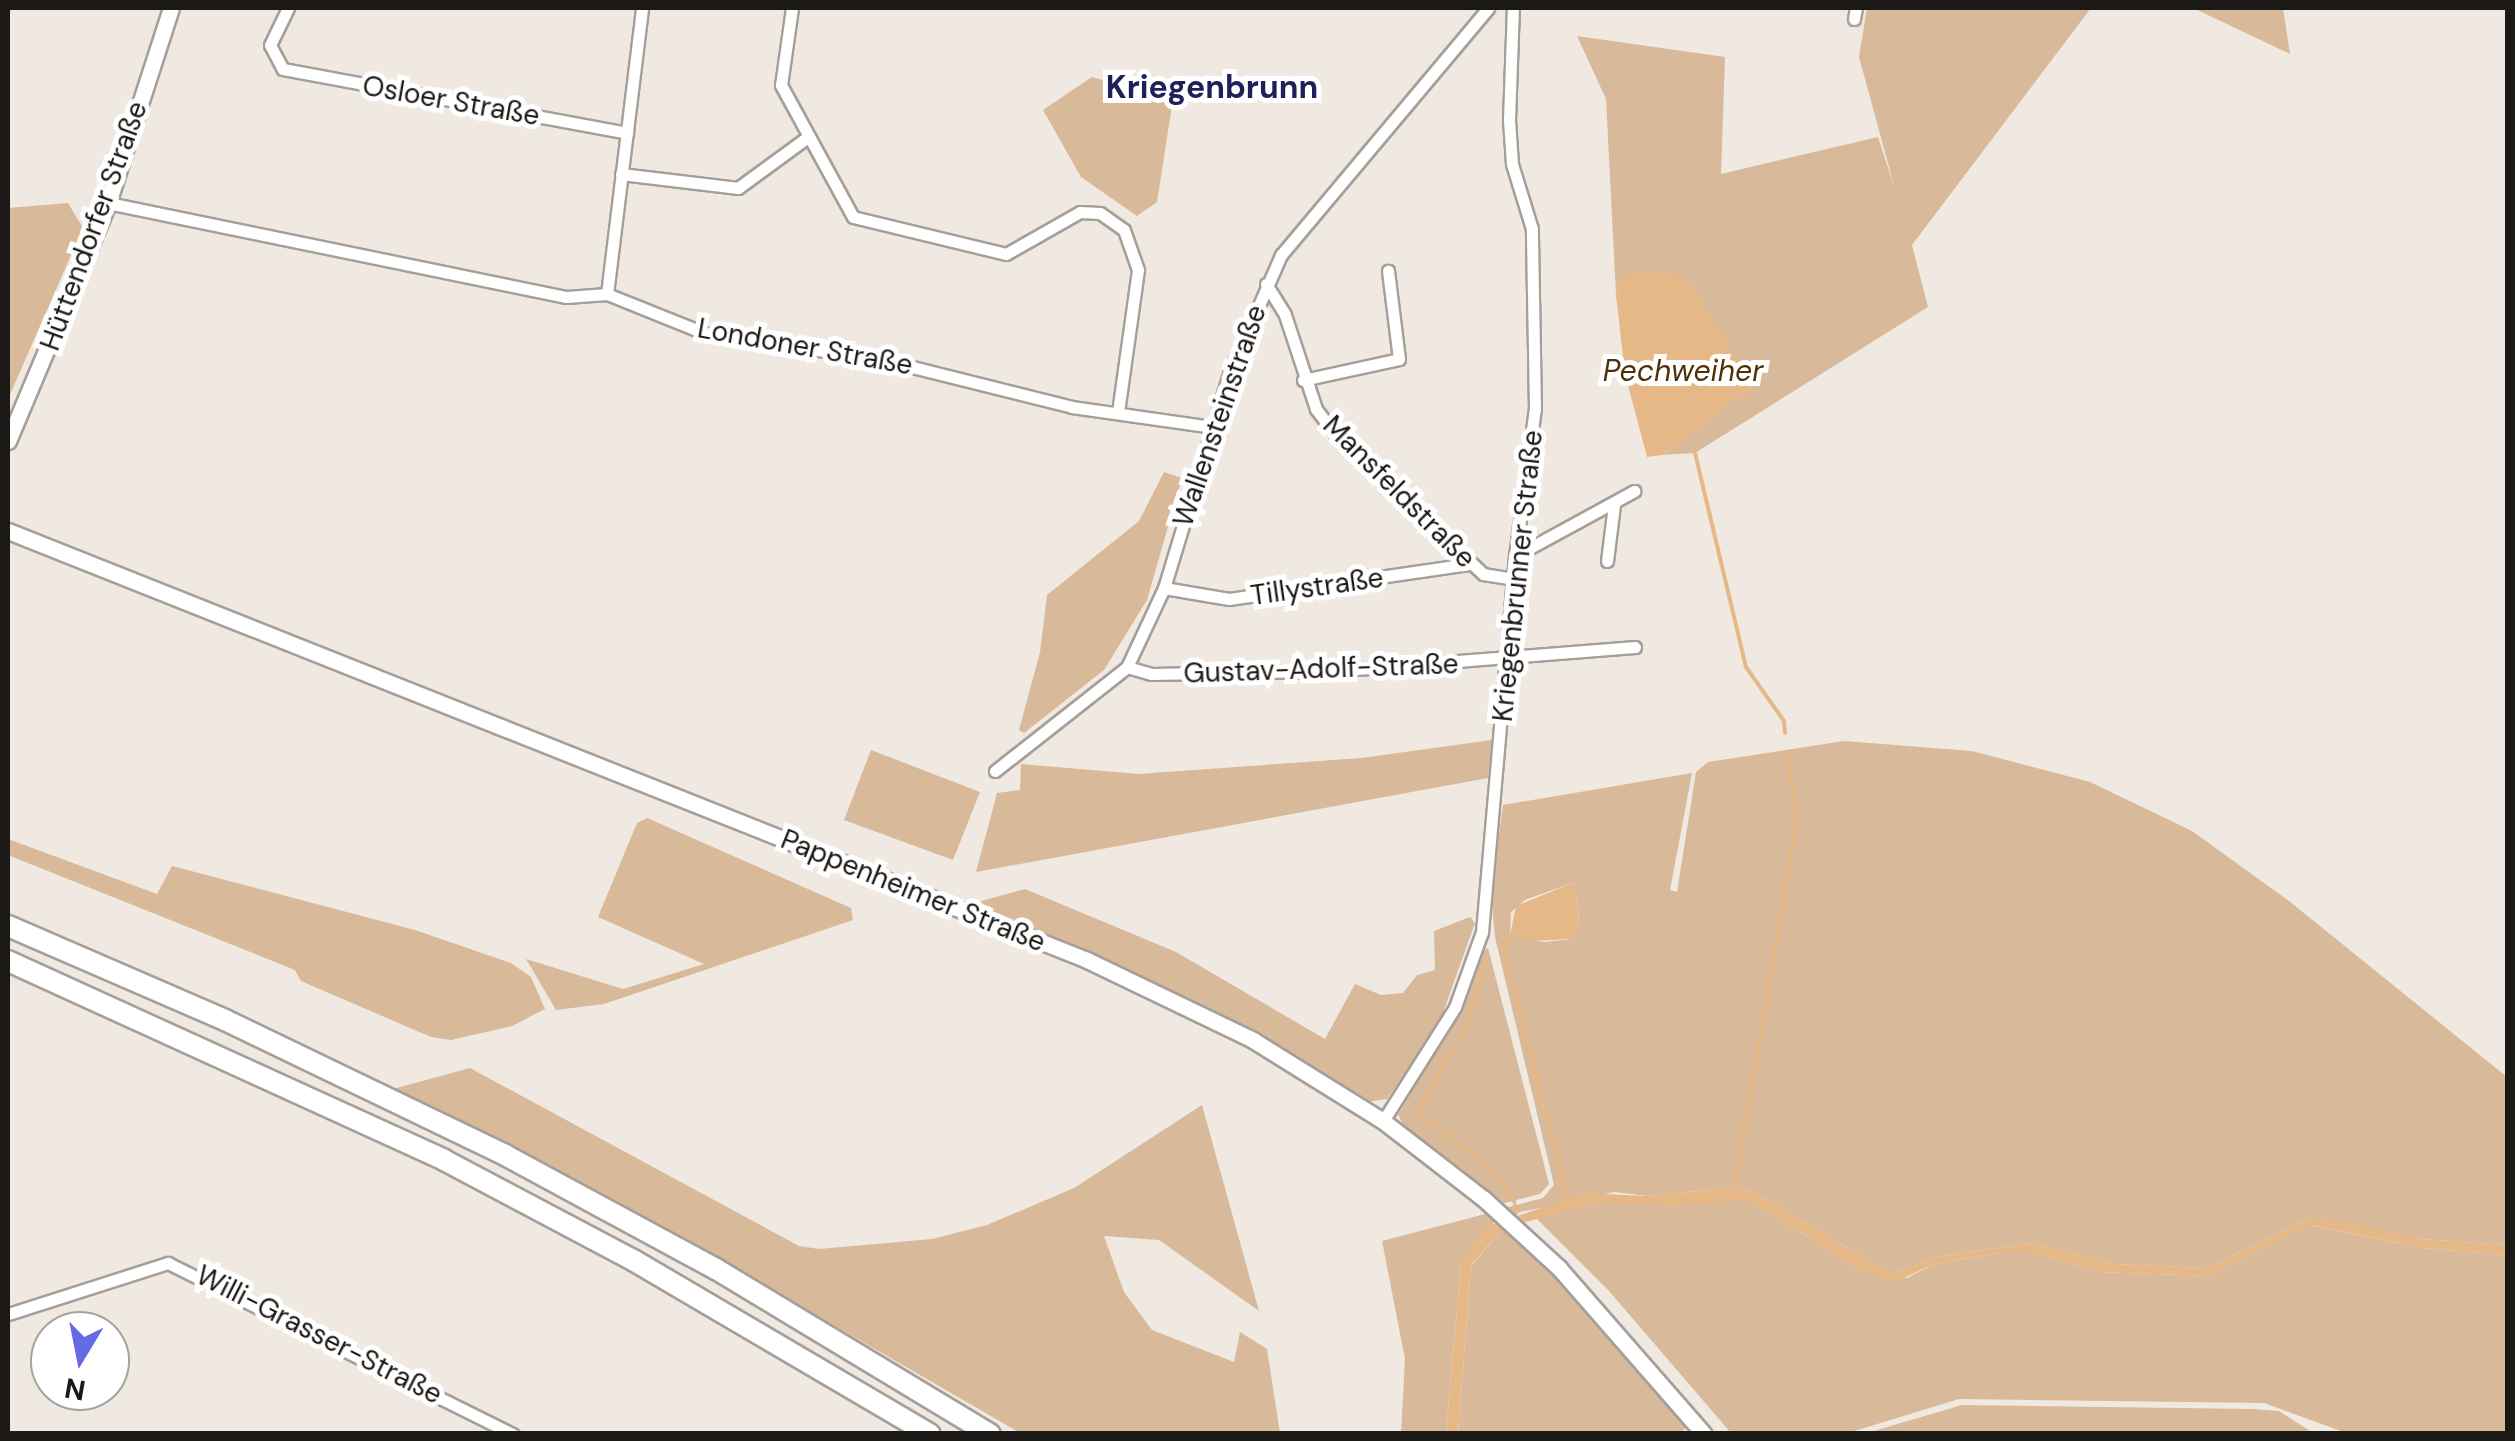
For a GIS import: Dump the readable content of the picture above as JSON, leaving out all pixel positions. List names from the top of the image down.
{
  "streets": {
    "street": [
      "Osloer Straße",
      "Hüttendorfer Straße",
      "Londoner Straße",
      "Wallensteinstraße",
      "Mansfeldstraße",
      "Kriegenbrunner Straße",
      "Tillystraße",
      "Gustav-Adolf-Straße",
      "Pappenheimer Straße",
      "Willi-Grasser-Straße"
    ]
  },
  "crossings": [
    ["Hüttendorfer Straße", "Londoner Straße"],
    ["Londoner Straße", "Wallensteinstraße"],
    ["Wallensteinstraße", "Mansfeldstraße"],
    ["Wallensteinstraße", "Tillystraße"],
    ["Wallensteinstraße", "Gustav-Adolf-Straße"],
    ["Mansfeldstraße", "Kriegenbrunner Straße"],
    ["Mansfeldstraße", "Tillystraße"],
    ["Kriegenbrunner Straße", "Gustav-Adolf-Straße"],
    ["Kriegenbrunner Straße", "Pappenheimer Straße"]
  ],
  "districts": ["Kriegenbrunn"],
  "water": ["Pechweiher"],
  "north": "bottom"
}
